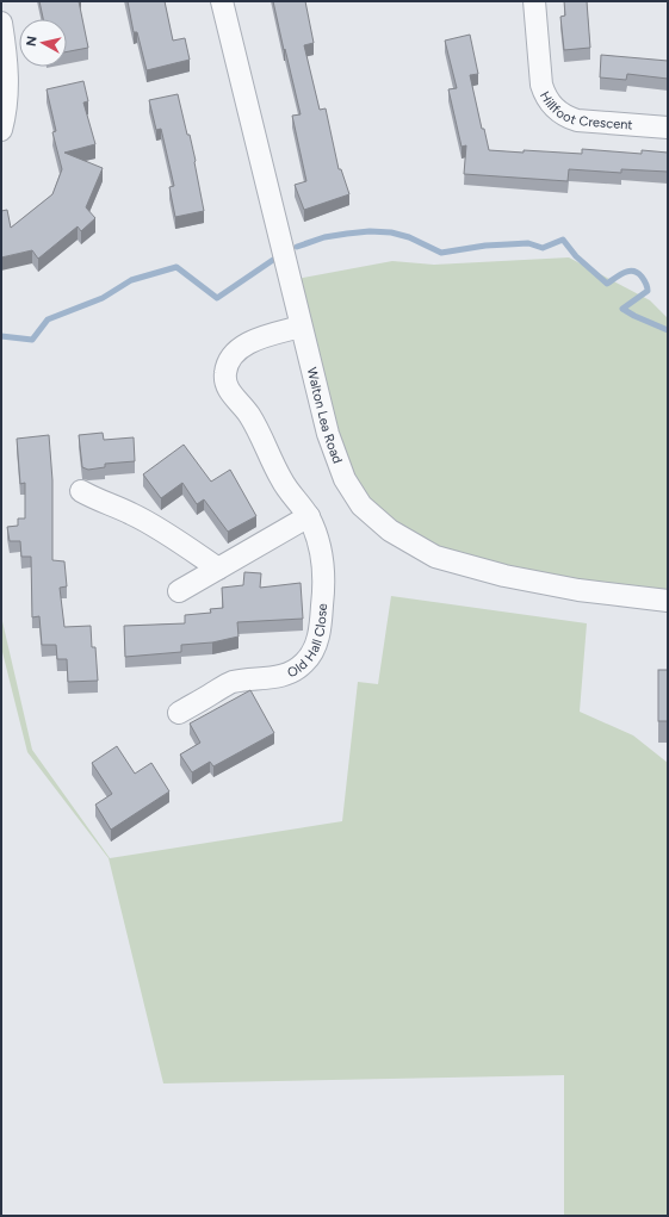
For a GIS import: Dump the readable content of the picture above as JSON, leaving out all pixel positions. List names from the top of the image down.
{
  "streets": {
    "street": ["Hillfoot Crescent", "Walton Lea Road", "Old Hall Close"]
  },
  "crossings": [
    ["Walton Lea Road", "Old Hall Close"]
  ],
  "north": "left"
}
